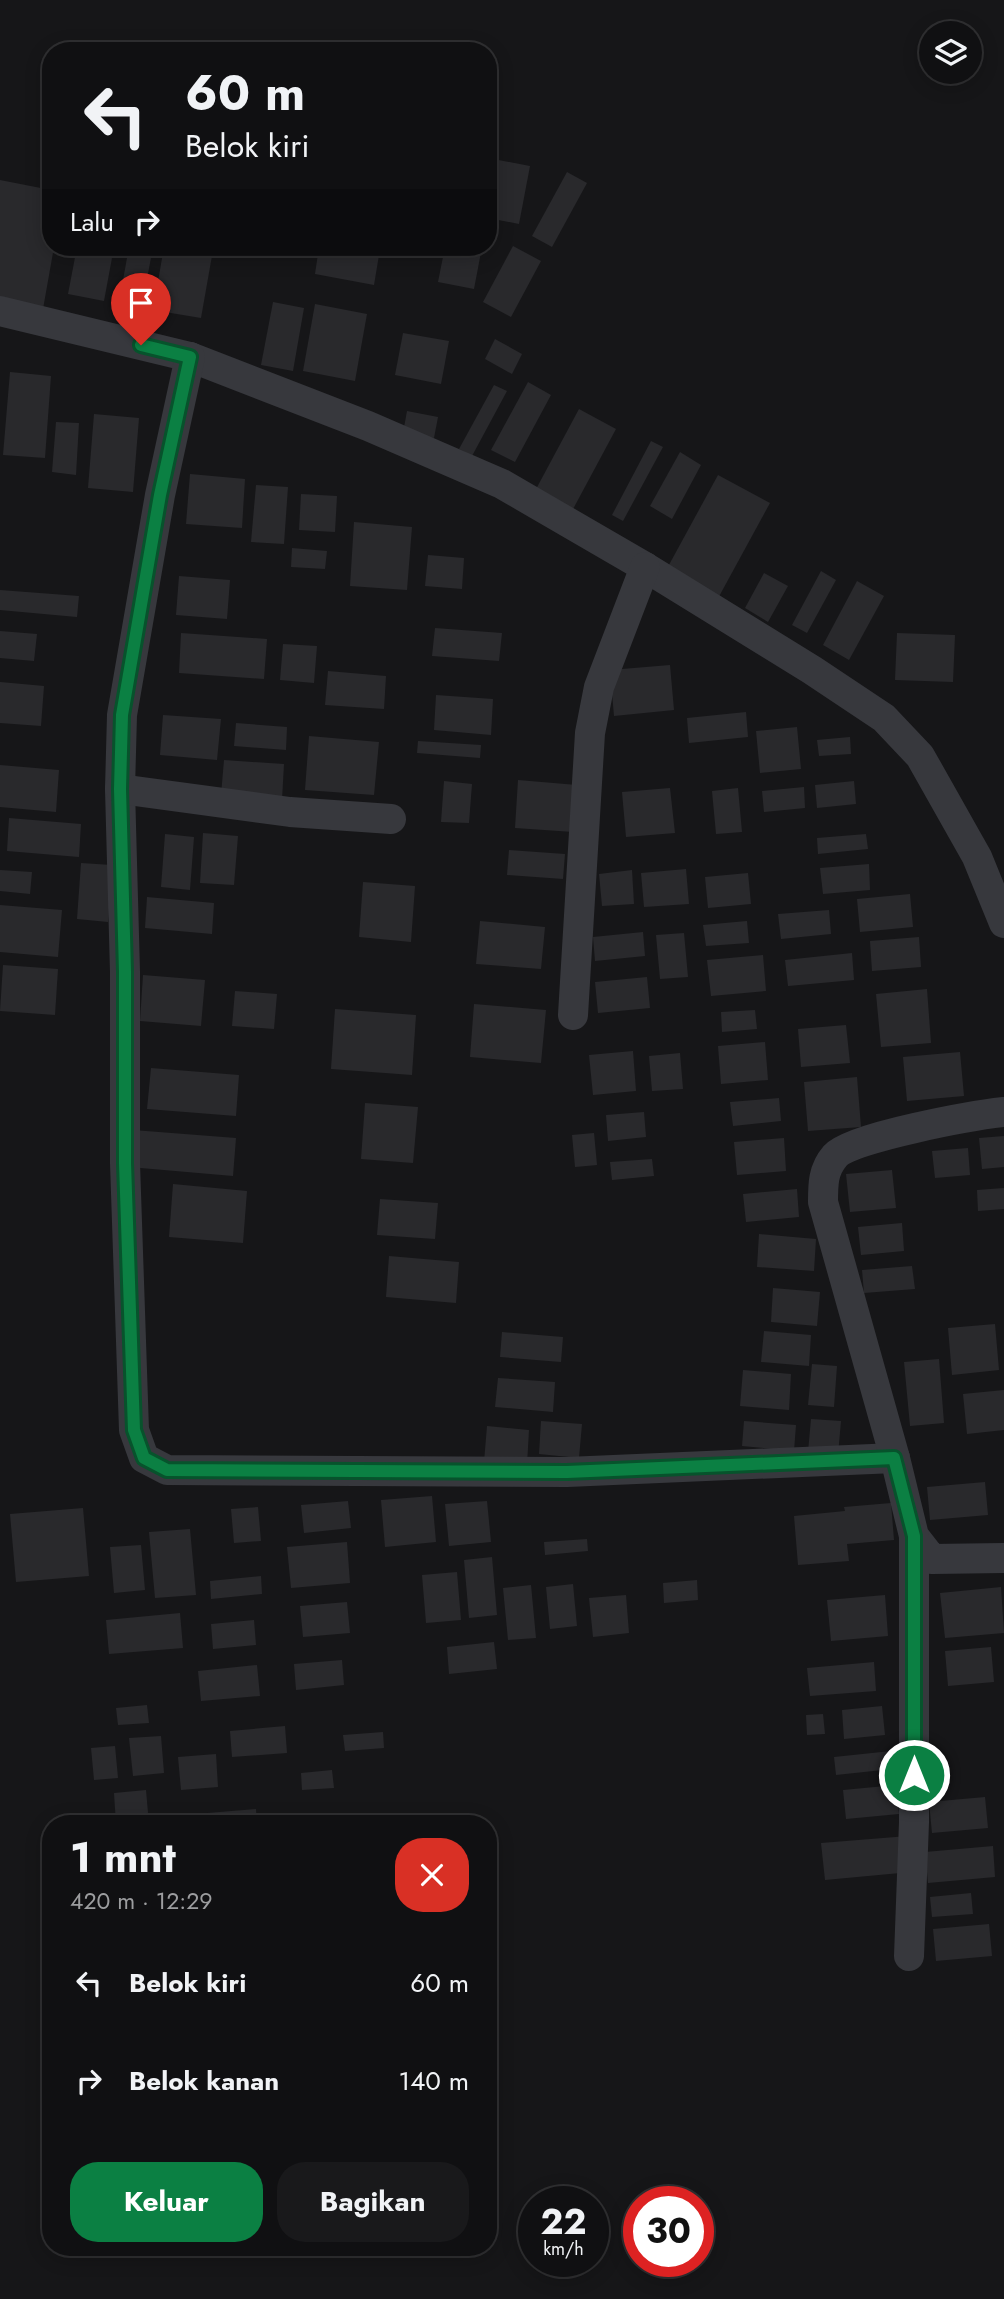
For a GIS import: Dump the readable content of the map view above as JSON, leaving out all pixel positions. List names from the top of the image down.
{
  "page": {
    "turn": ["60 m", "Belok kiri"],
    "then": "Lalu",
    "heading": ["1 mnt", "420 m · 12:29"],
    "list": [
      {
        "name": "Belok kiri",
        "value": "60 m"
      },
      {
        "name": "Belok kanan",
        "value": "140 m"
      }
    ],
    "buttons": ["Keluar", "Bagikan"],
    "speed": "22 km/h",
    "limit": "30"
  }
}
